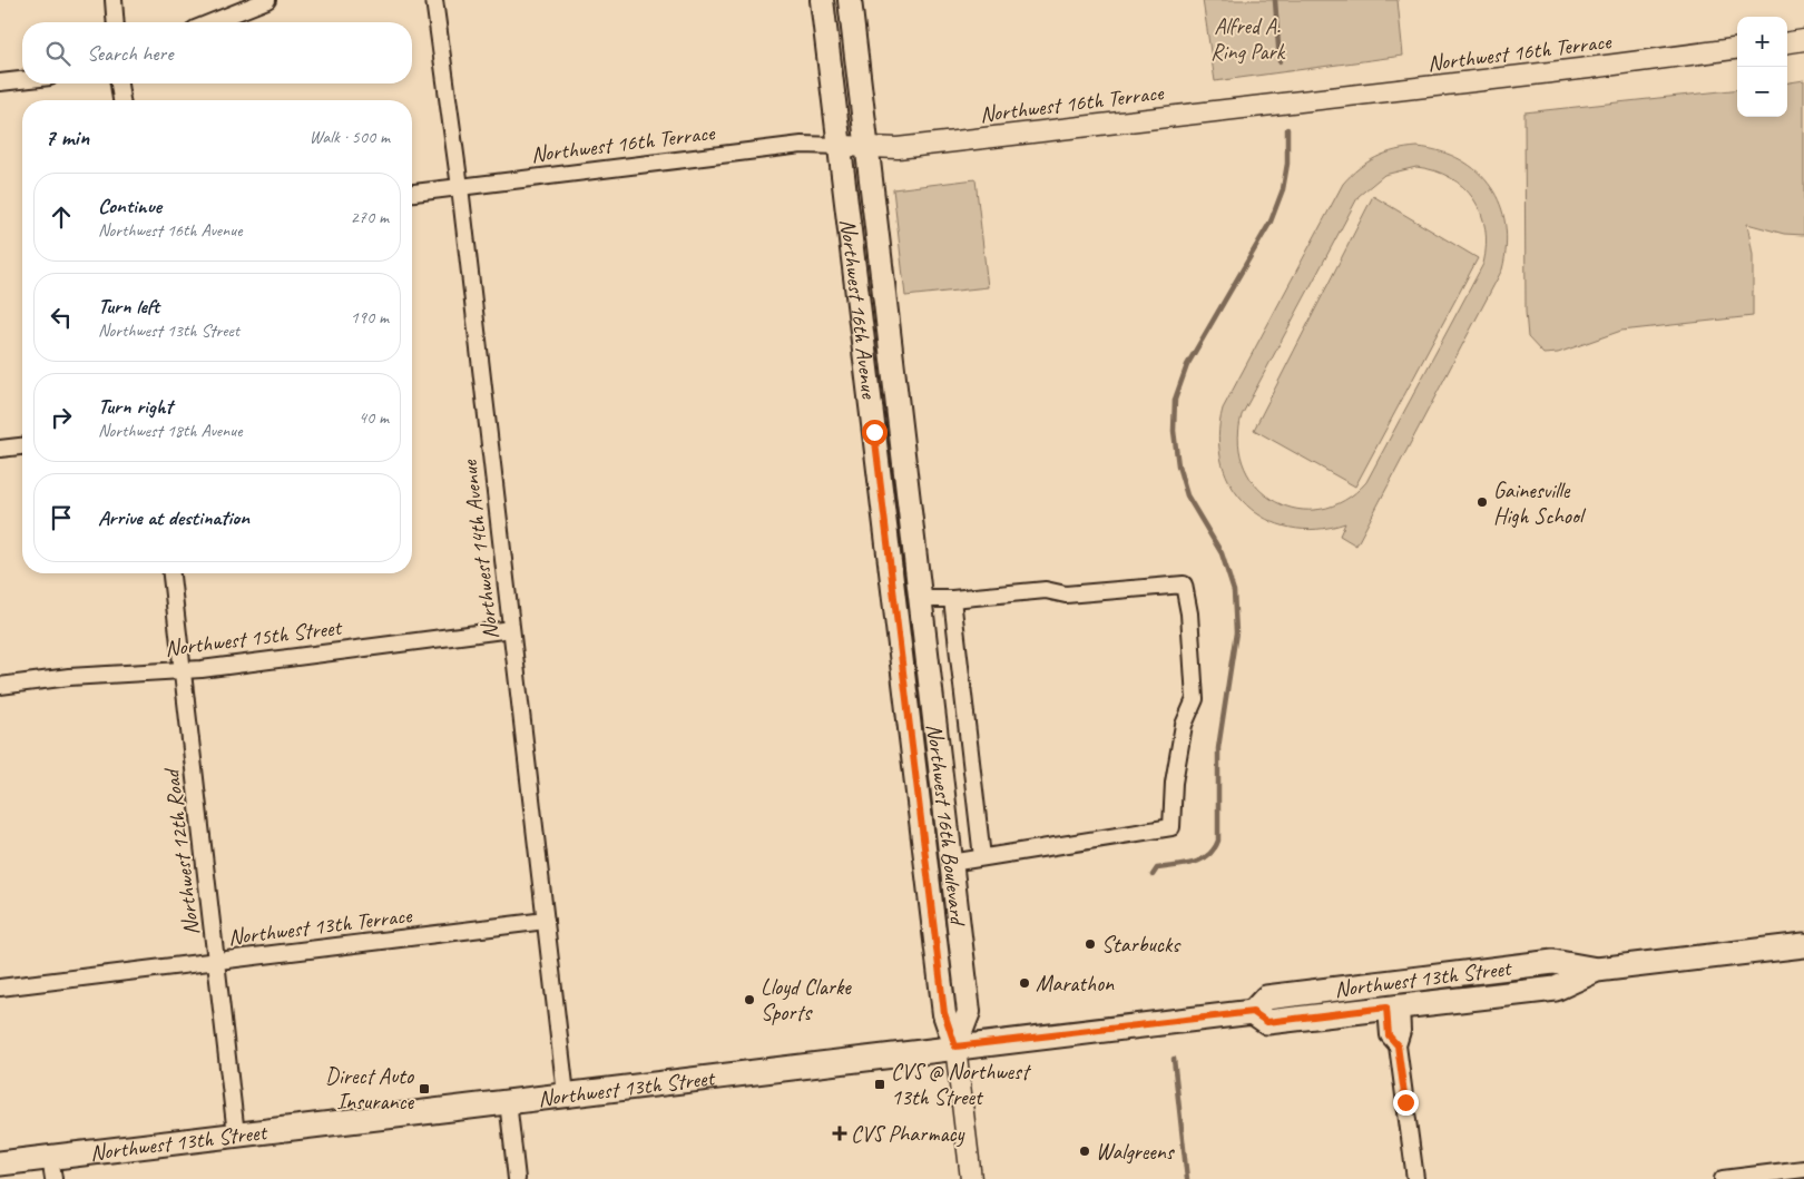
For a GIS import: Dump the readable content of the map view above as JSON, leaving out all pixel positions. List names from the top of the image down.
{
  "streets": {
    "main road": ["Northwest 16th Avenue", "Northwest 16th Boulevard", "Northwest 13th Street"],
    "street": [
      "Northwest 16th Terrace",
      "Northwest 14th Avenue",
      "Northwest 15th Street",
      "Northwest 12th Road",
      "Northwest 13th Terrace"
    ]
  },
  "crossings": [
    ["Northwest 16th Terrace", "Northwest 16th Avenue"],
    ["Northwest 16th Terrace", "Northwest 14th Avenue"],
    ["Northwest 16th Avenue", "Northwest 16th Boulevard"],
    ["Northwest 16th Avenue", "Northwest 13th Street"],
    ["Northwest 14th Avenue", "Northwest 15th Street"],
    ["Northwest 14th Avenue", "Northwest 13th Terrace"],
    ["Northwest 14th Avenue", "Northwest 13th Street"],
    ["Northwest 15th Street", "Northwest 12th Road"],
    ["Northwest 16th Boulevard", "Northwest 13th Street"],
    ["Northwest 12th Road", "Northwest 13th Terrace"],
    ["Northwest 12th Road", "Northwest 13th Street"]
  ],
  "parks": ["Alfred A. Ring Park"],
  "places": {
    "other": [
      "Gainesville High School",
      "Starbucks",
      "Marathon",
      "Lloyd Clarke Sports",
      "Walgreens"
    ],
    "transit": ["CVS @ Northwest 13th Street", "Direct Auto Insurance"],
    "health": ["CVS Pharmacy"]
  },
  "page": {
    "map_buttons": ["+", "−"],
    "search": "Search here",
    "heading": ["7 min", "Walk · 500 m"],
    "list": [
      ["Continue", "Northwest 16th Avenue", "270 m"],
      ["Turn left", "Northwest 13th Street", "190 m"],
      ["Turn right", "Northwest 18th Avenue", "40 m"],
      "Arrive at destination"
    ]
  }
}
